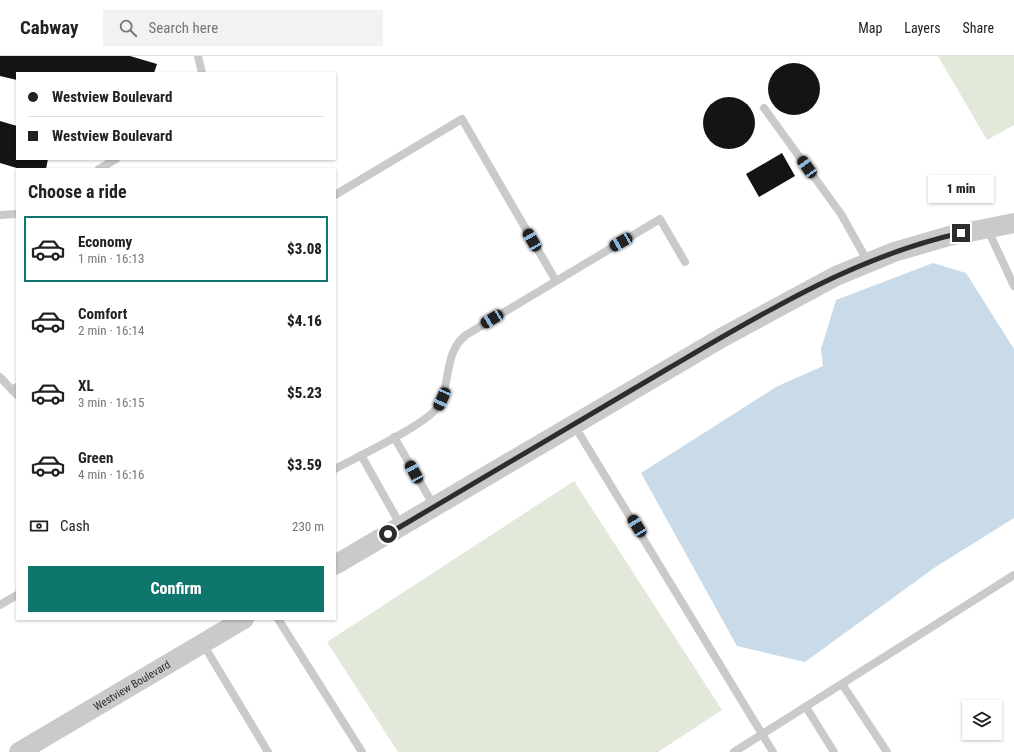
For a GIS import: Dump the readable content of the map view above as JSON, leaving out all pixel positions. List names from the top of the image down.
{
  "streets": {
    "street": ["Westview Boulevard"]
  },
  "page": {
    "header": "Cabway",
    "search": "Search here",
    "nav": ["Map", "Layers", "Share"],
    "banner": ["Westview Boulevard", "Westview Boulevard"],
    "heading": "Choose a ride",
    "bubble": "1 min",
    "list": [
      {
        "name": "Economy",
        "note": "1 min · 16:13",
        "value": "$3.08"
      },
      {
        "name": "Comfort",
        "note": "2 min · 16:14",
        "value": "$4.16"
      },
      {
        "name": "XL",
        "note": "3 min · 16:15",
        "value": "$5.23"
      },
      {
        "name": "Green",
        "note": "4 min · 16:16",
        "value": "$3.59"
      }
    ],
    "pay": ["Cash", "230 m"],
    "buttons": "Confirm"
  }
}
